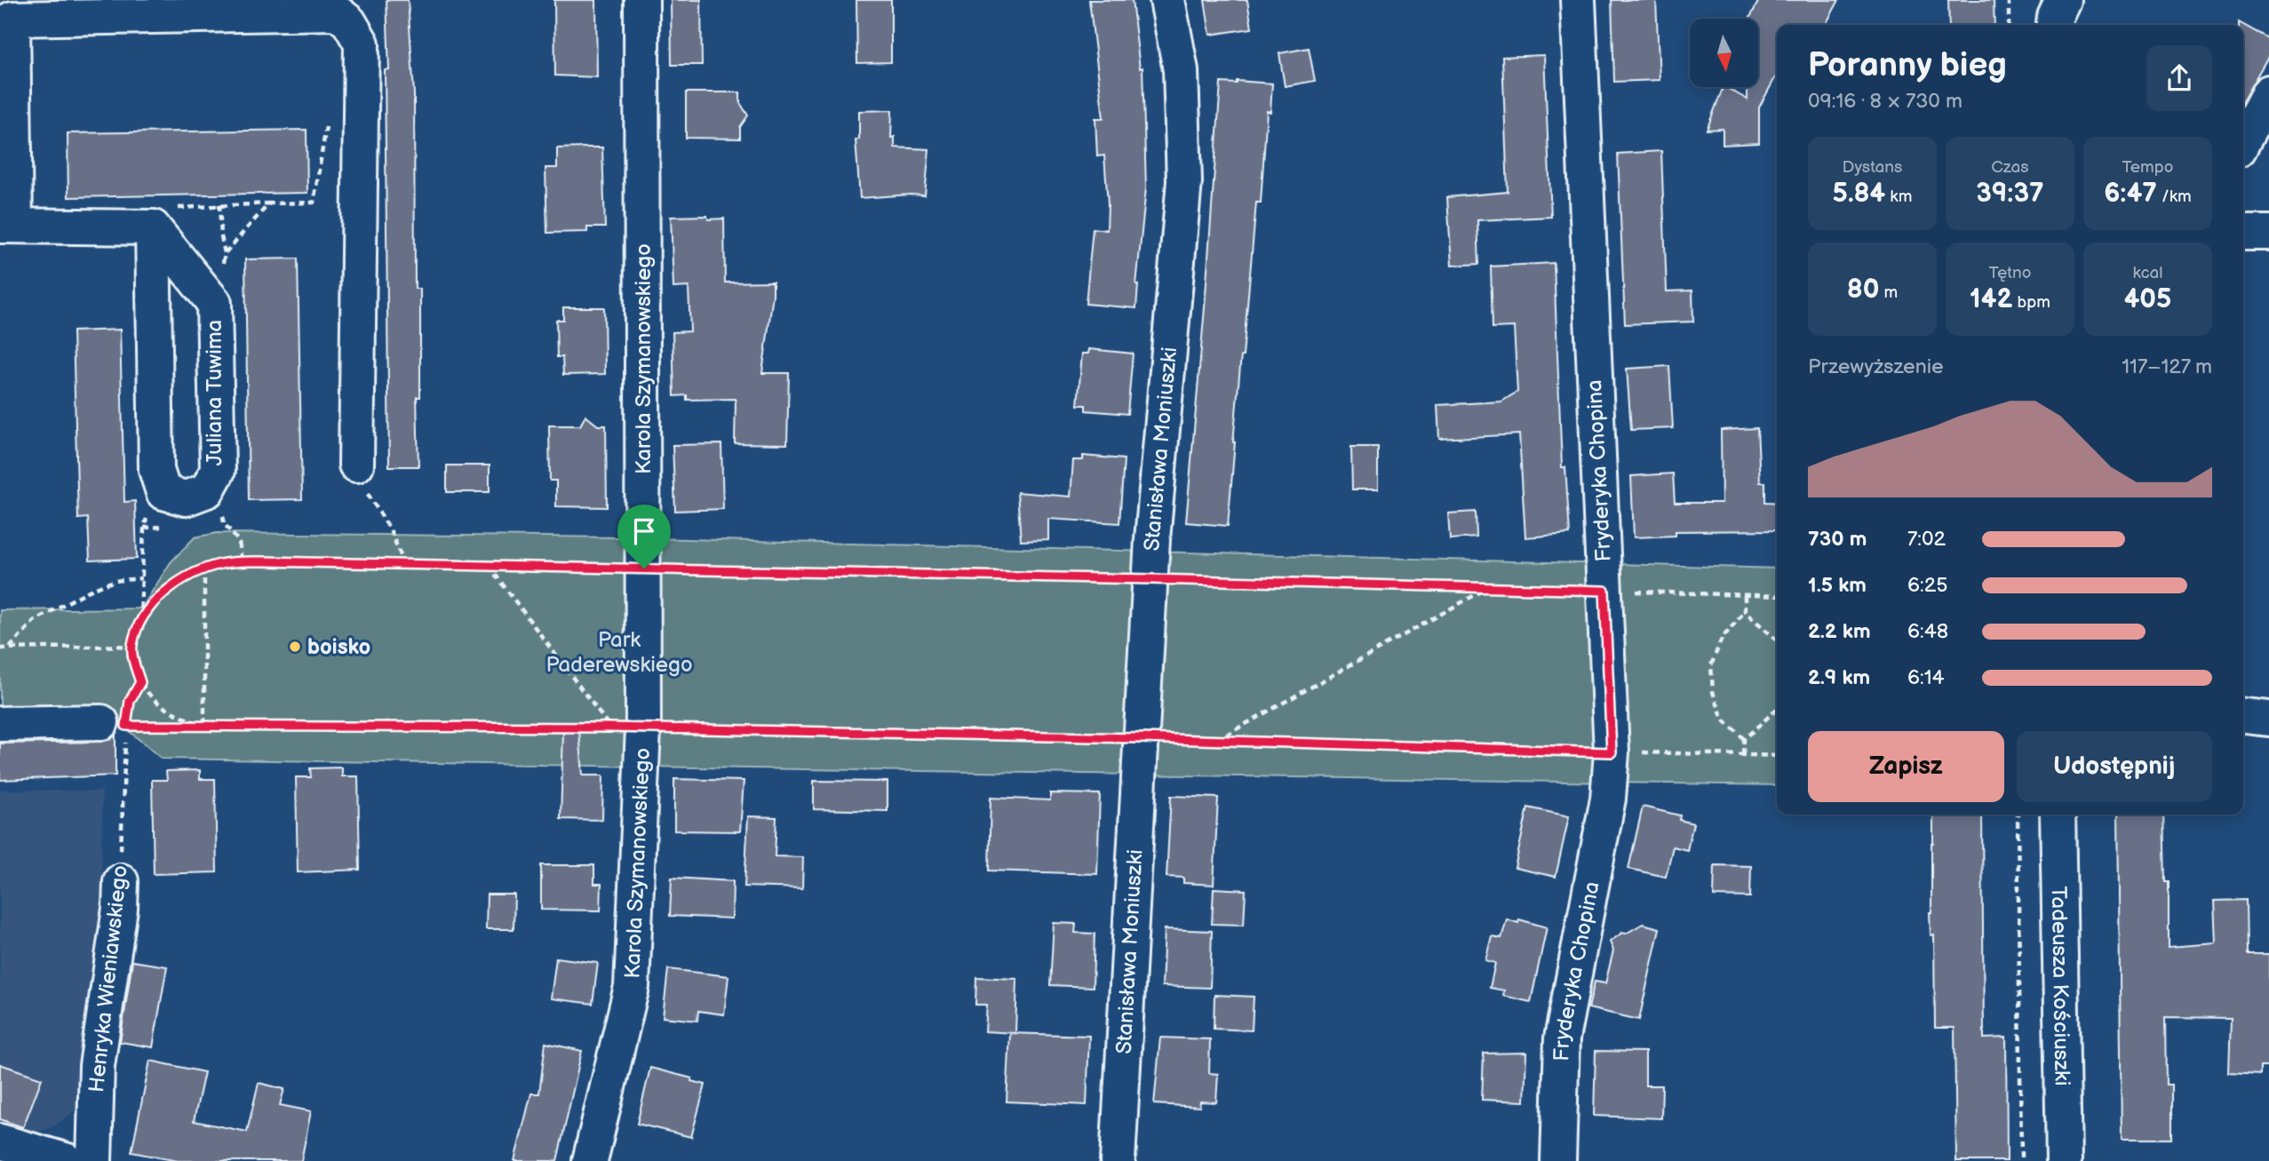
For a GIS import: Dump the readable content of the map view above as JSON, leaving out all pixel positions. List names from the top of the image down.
{
  "streets": {
    "street": [
      "Karola Szymanowskiego",
      "Juliana Tuwima",
      "Stanisława Moniuszki",
      "Fryderyka Chopina",
      "Henryka Wieniawskiego",
      "Tadeusza Kościuszki"
    ]
  },
  "parks": ["Park Paderewskiego"],
  "places": ["boisko"],
  "north": "bottom",
  "page": {
    "heading": ["Poranny bieg", "09:16 · 8 × 730 m"],
    "stats": [
      ["Dystans", "5.84 km"],
      ["Czas", "39:37"],
      ["Tempo", "6:47 /km"],
      ["80 m"],
      ["Tętno", "142 bpm"],
      ["kcal", "405"]
    ],
    "chart": ["Przewyższenie", "117–127 m"],
    "list": [
      {
        "name": "730 m",
        "note": "7:02"
      },
      {
        "name": "1.5 km",
        "note": "6:25"
      },
      {
        "name": "2.2 km",
        "note": "6:48"
      },
      {
        "name": "2.9 km",
        "note": "6:14"
      }
    ],
    "buttons": ["Zapisz", "Udostępnij"]
  }
}
